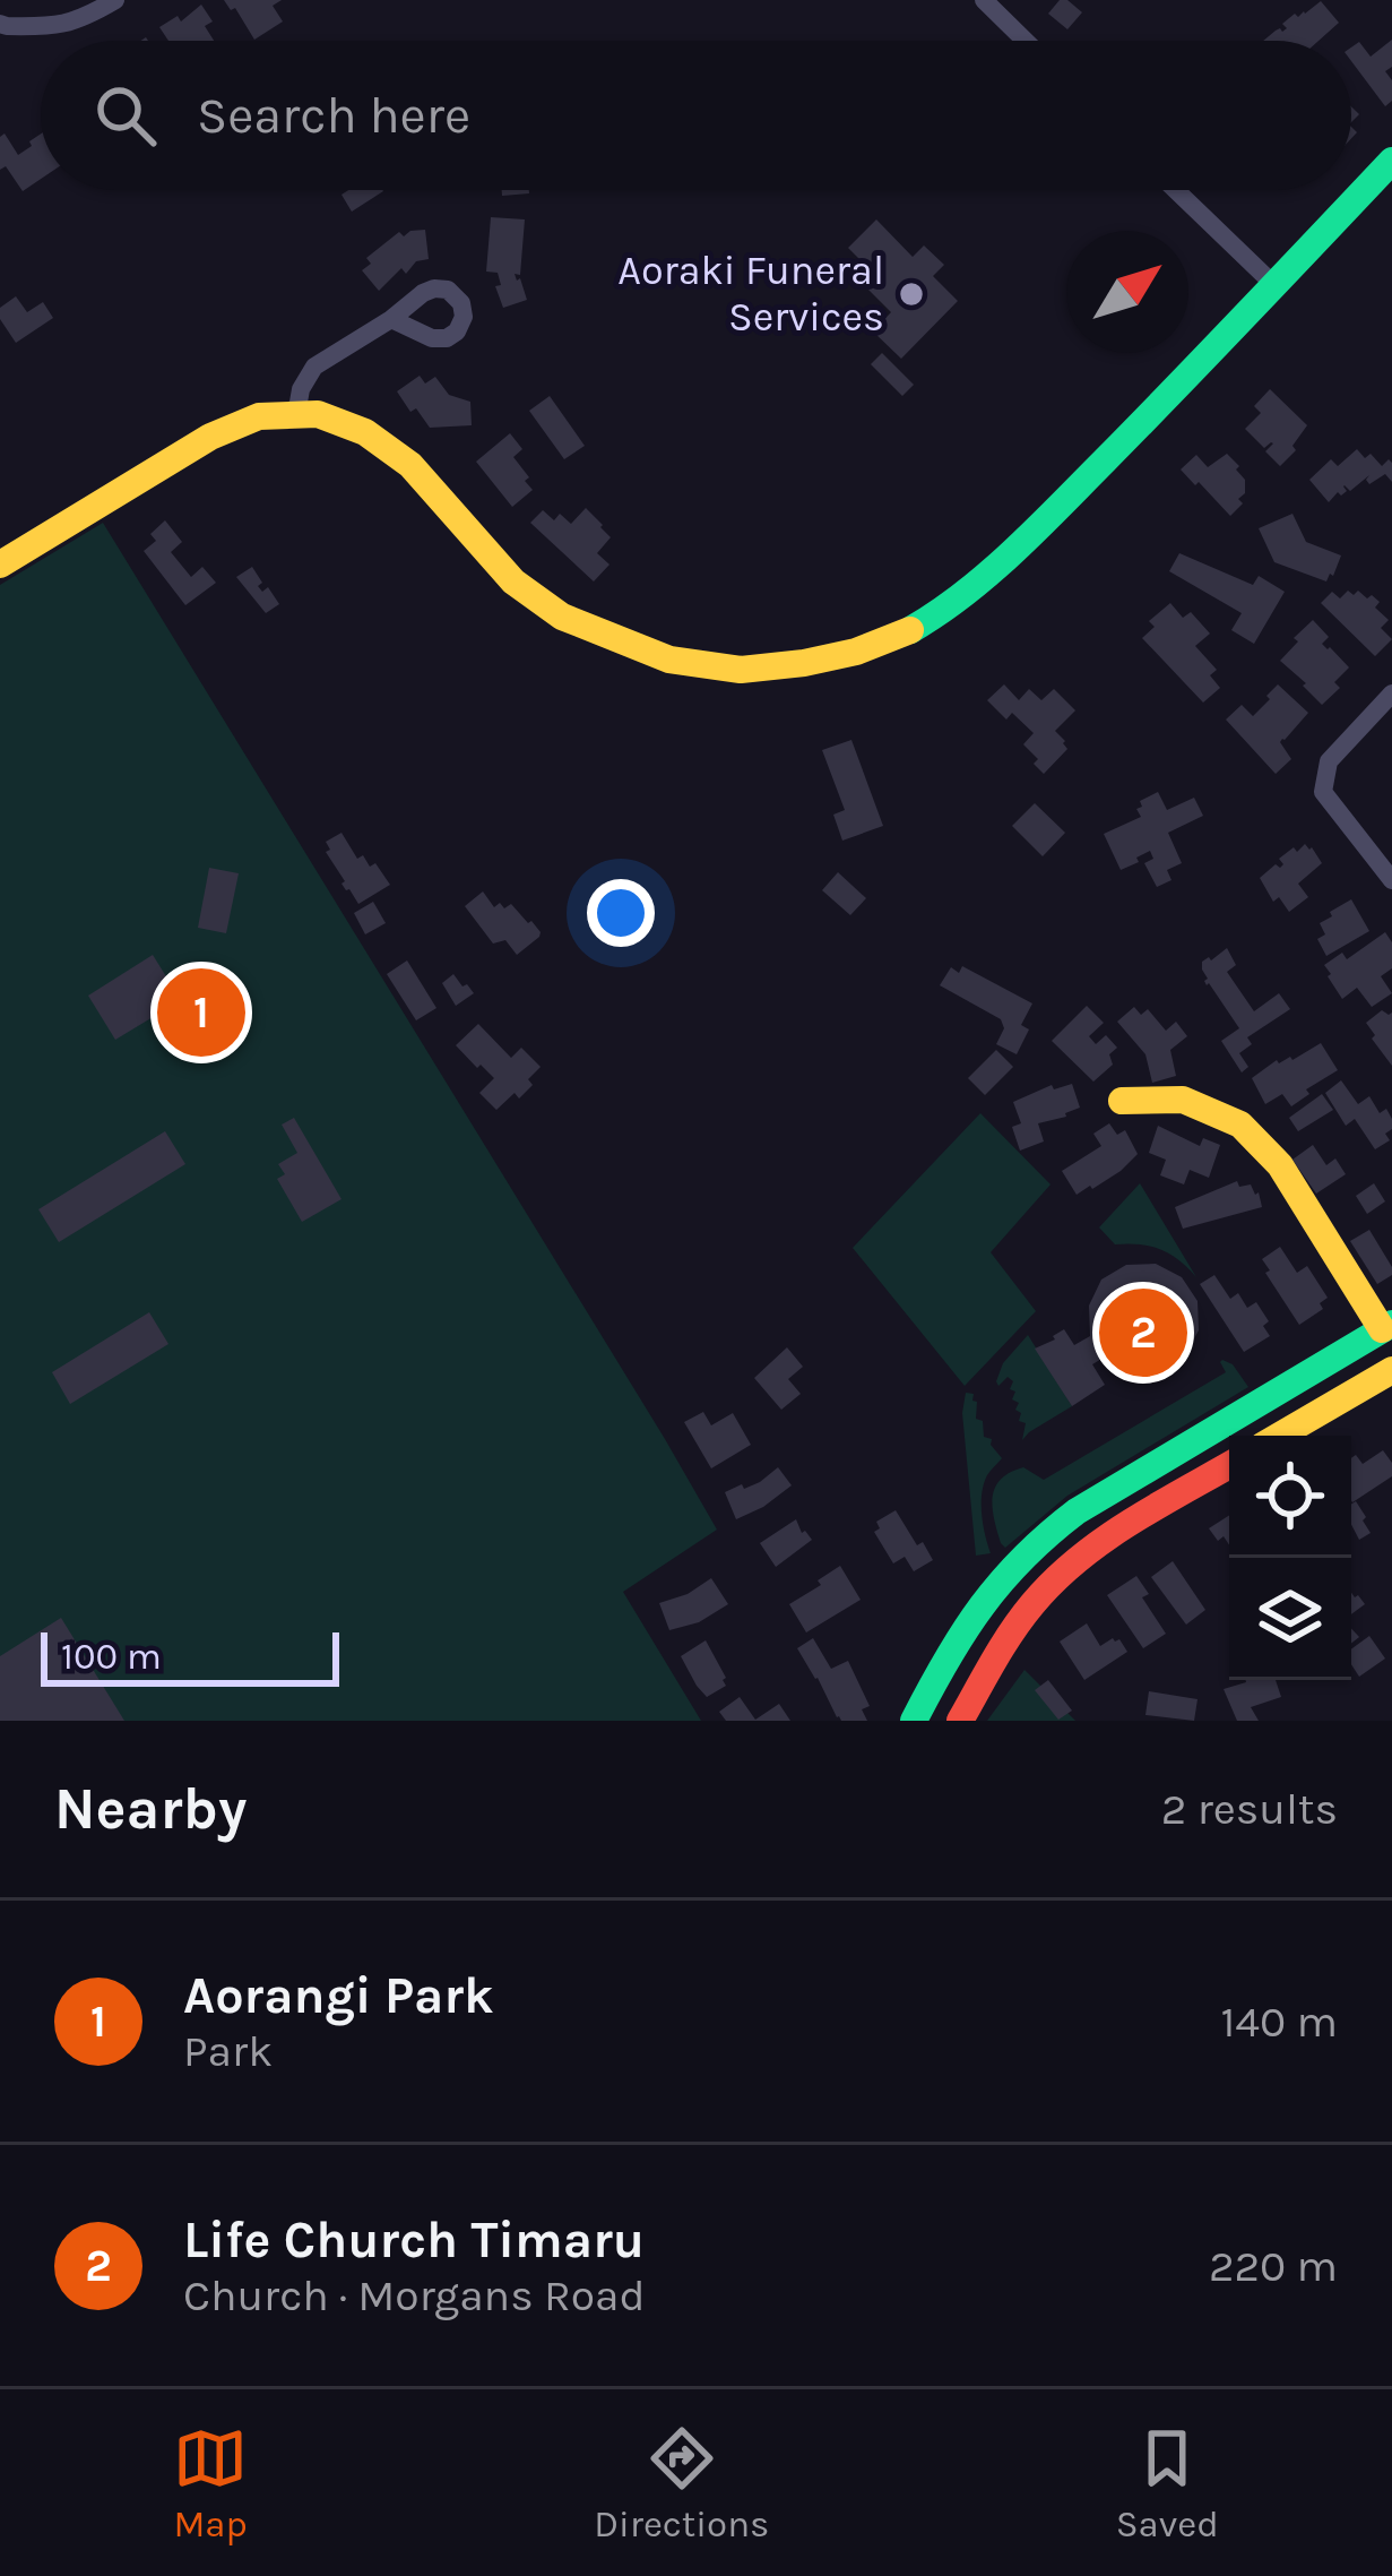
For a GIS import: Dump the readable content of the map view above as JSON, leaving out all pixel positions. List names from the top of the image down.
{
  "places": ["Aoraki Funeral Services"],
  "scale_bar": "100 m",
  "north": "top right",
  "page": {
    "search": "Search here",
    "pins": ["1", "2"],
    "scale": "100 m",
    "heading": ["Nearby", "2 results"],
    "list": [
      {
        "mark": "1",
        "name": "Aorangi Park",
        "note": "Park",
        "value": "140 m"
      },
      {
        "mark": "2",
        "name": "Life Church Timaru",
        "note": "Church · Morgans Road",
        "value": "220 m"
      }
    ],
    "nav": ["Map", "Directions", "Saved"]
  }
}
